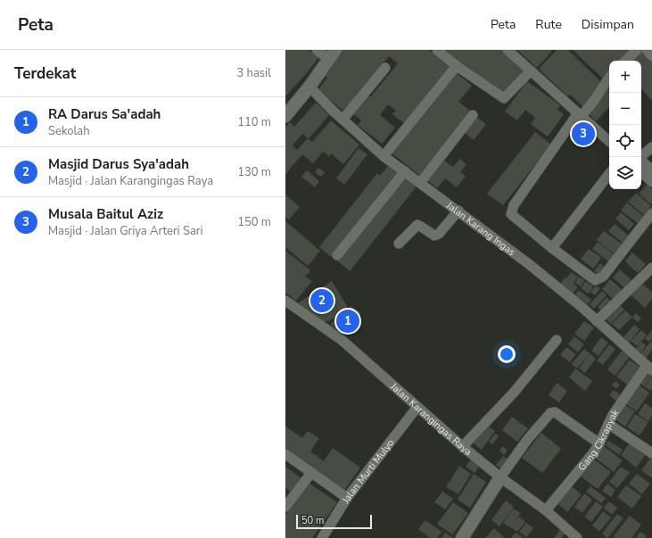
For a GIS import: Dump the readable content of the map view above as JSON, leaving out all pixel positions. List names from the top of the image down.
{
  "streets": {
    "street": [
      "Jalan Karang Ingas",
      "Jalan Karangingas Raya",
      "Gang Cikrapyak",
      "Jalan Murti Mulyo"
    ]
  },
  "crossings": [
    ["Jalan Karang Ingas", "Gang Cikrapyak"],
    ["Jalan Karangingas Raya", "Gang Cikrapyak"],
    ["Jalan Karangingas Raya", "Jalan Murti Mulyo"]
  ],
  "scale_bar": "50 m",
  "page": {
    "header": "Peta",
    "nav": ["Peta", "Rute", "Disimpan"],
    "heading": ["Terdekat", "3 hasil"],
    "map_buttons": ["+", "−"],
    "list": [
      {
        "mark": "1",
        "name": "RA Darus Sa'adah",
        "note": "Sekolah",
        "value": "110 m"
      },
      {
        "mark": "2",
        "name": "Masjid Darus Sya'adah",
        "note": "Masjid · Jalan Karangingas Raya",
        "value": "130 m"
      },
      {
        "mark": "3",
        "name": "Musala Baitul Aziz",
        "note": "Masjid · Jalan Griya Arteri Sari",
        "value": "150 m"
      }
    ],
    "pins": ["3", "2", "1"],
    "scale": "50 m"
  }
}
